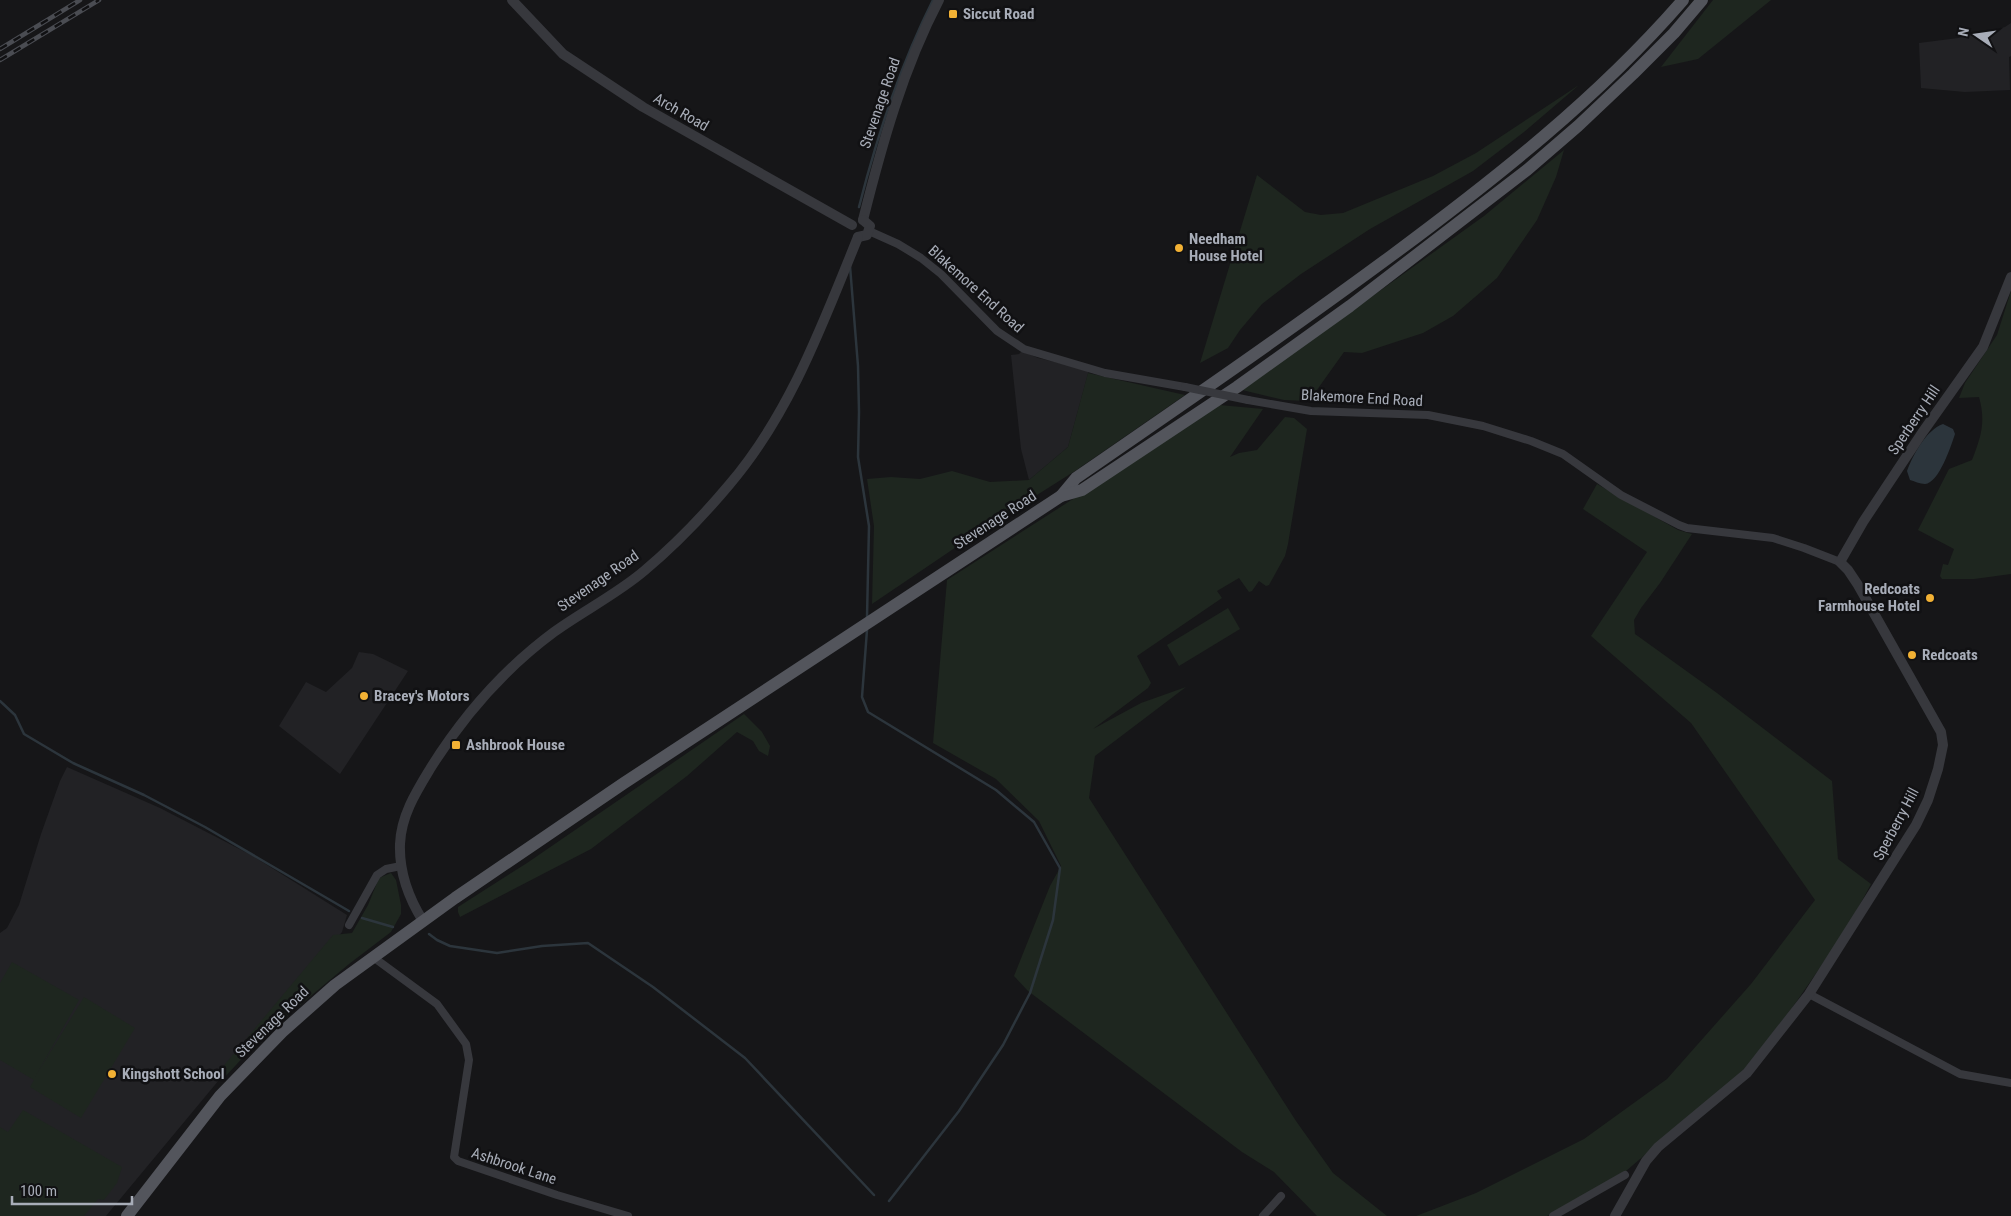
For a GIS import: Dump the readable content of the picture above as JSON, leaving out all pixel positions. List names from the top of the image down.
{
  "streets": {
    "main road": ["Stevenage Road"],
    "street": [
      "Arch Road",
      "Blakemore End Road",
      "Sperberry Hill",
      "Ashbrook Lane"
    ]
  },
  "crossings": [
    ["Stevenage Road", "Arch Road"],
    ["Stevenage Road", "Blakemore End Road"],
    ["Stevenage Road", "Ashbrook Lane"],
    ["Arch Road", "Blakemore End Road"],
    ["Blakemore End Road", "Sperberry Hill"]
  ],
  "places": {
    "transit": ["Siccut Road", "Ashbrook House"],
    "other": [
      "Needham House Hotel",
      "Redcoats Farmhouse Hotel",
      "Redcoats",
      "Bracey's Motors",
      "Kingshott School"
    ]
  },
  "scale_bar": "100 m",
  "north": "left"
}
